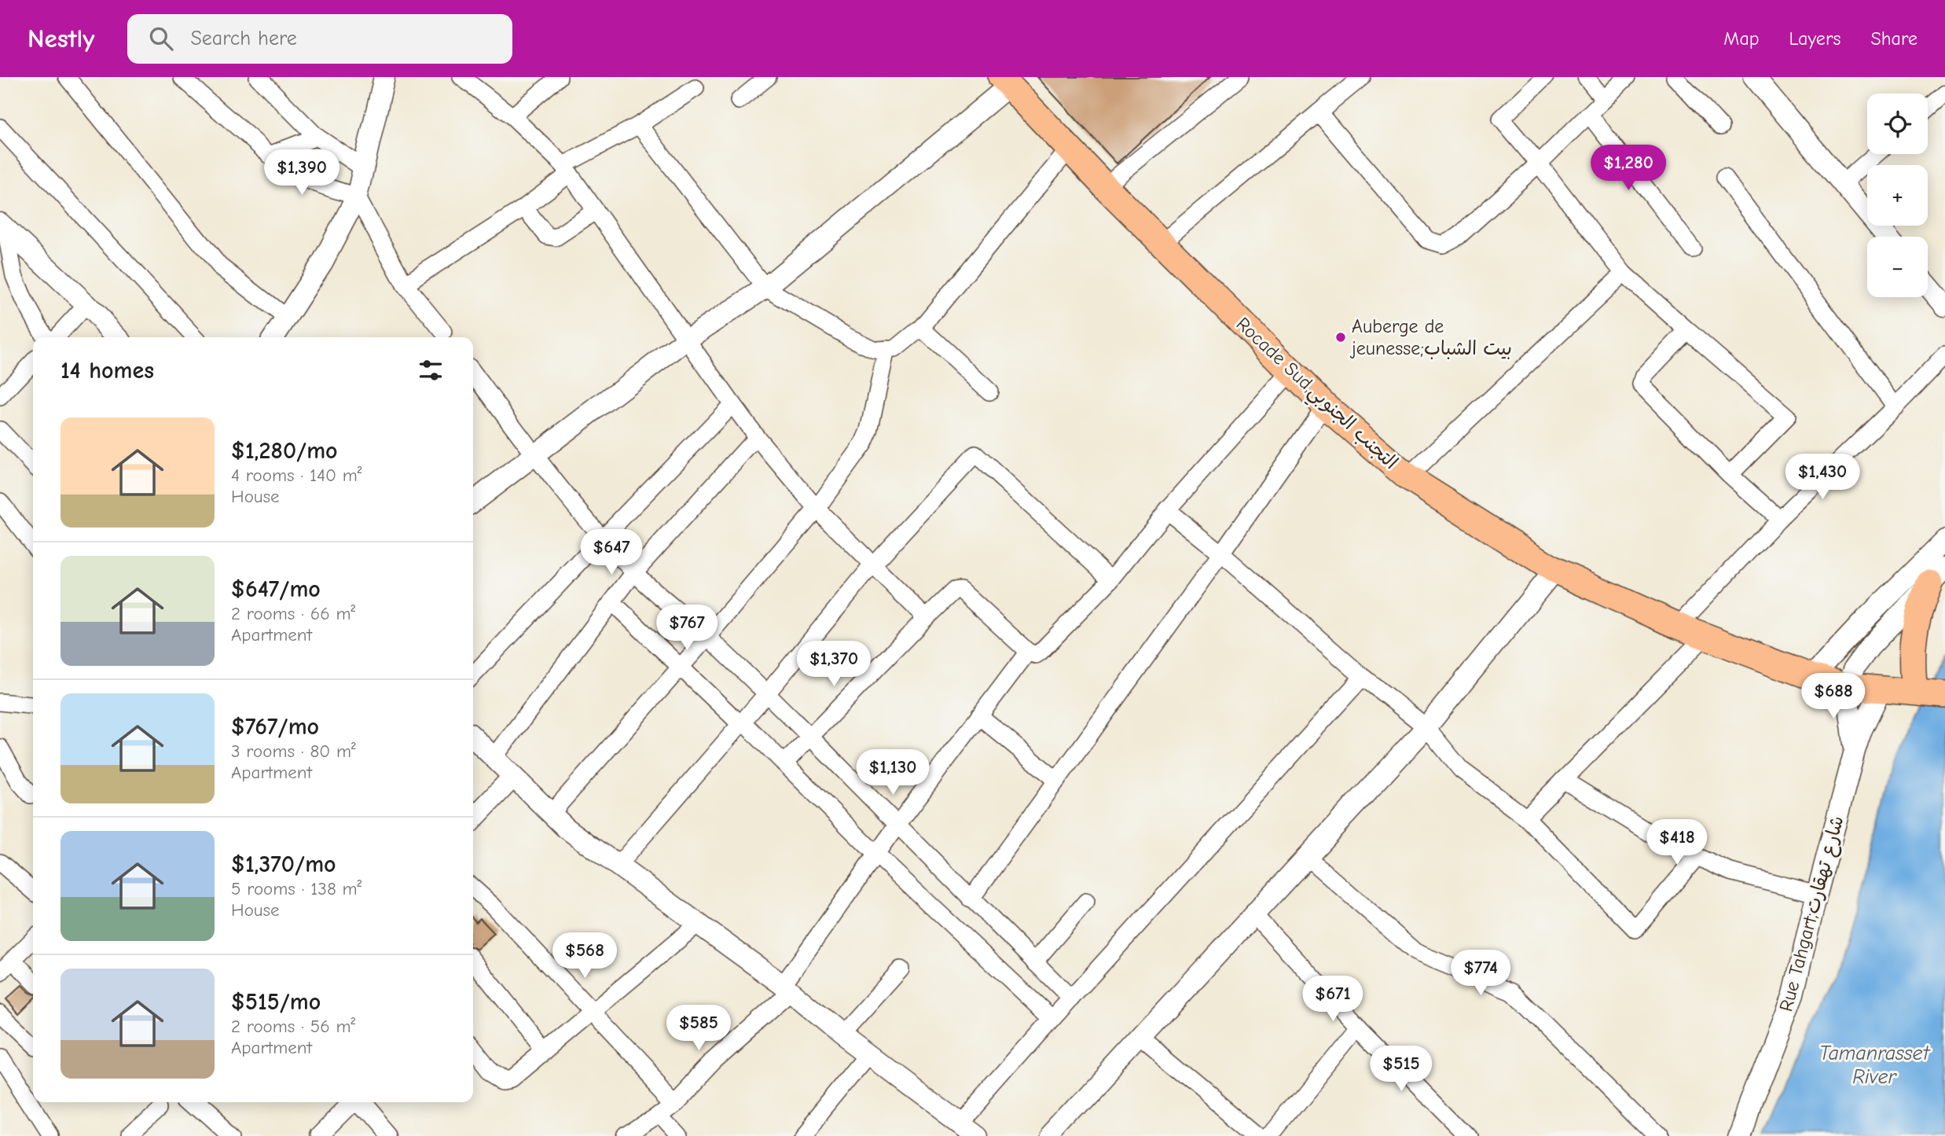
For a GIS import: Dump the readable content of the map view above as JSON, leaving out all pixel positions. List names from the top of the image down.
{
  "streets": {
    "main road": ["Rocade Sud,التجنب الجنوبي"],
    "street": ["Rue Tahgart;شارع تهقارت"]
  },
  "crossings": [
    ["Rocade Sud,التجنب الجنوبي", "Rue Tahgart;شارع تهقارت"]
  ],
  "water": ["Tamanrasset River"],
  "places": ["Auberge de jeunesse;بيت الشباب"],
  "page": {
    "header": "Nestly",
    "search": "Search here",
    "nav": ["Map", "Layers", "Share"],
    "map_buttons": ["+", "−"],
    "price": [
      "$1,280",
      "$1,390",
      "$1,430",
      "$647",
      "$767",
      "$1,370",
      "$688",
      "$1,130",
      "$418",
      "$568",
      "$774",
      "$671",
      "$585",
      "$515"
    ],
    "heading": "14 homes",
    "list": [
      {
        "name": "$1,280/mo",
        "note": "4 rooms · 140 m² · House"
      },
      {
        "name": "$647/mo",
        "note": "2 rooms · 66 m² · Apartment"
      },
      {
        "name": "$767/mo",
        "note": "3 rooms · 80 m² · Apartment"
      },
      {
        "name": "$1,370/mo",
        "note": "5 rooms · 138 m² · House"
      },
      {
        "name": "$515/mo",
        "note": "2 rooms · 56 m² · Apartment"
      }
    ]
  }
}
